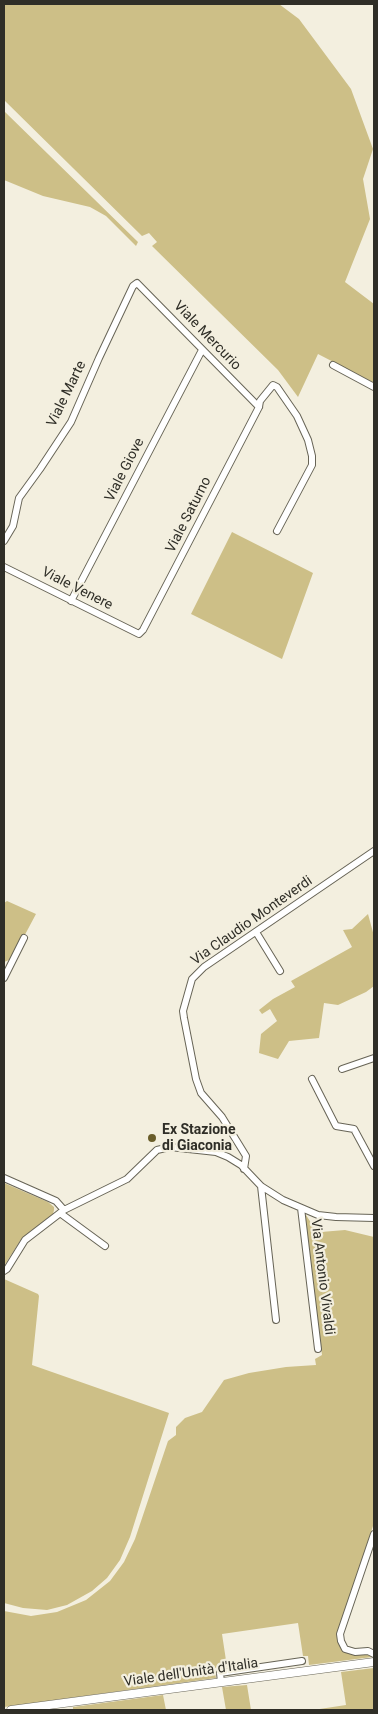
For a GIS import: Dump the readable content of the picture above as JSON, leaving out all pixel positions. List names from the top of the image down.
{
  "streets": {
    "street": [
      "Viale Mercurio",
      "Viale Marte",
      "Viale Giove",
      "Viale Saturno",
      "Viale Venere",
      "Via Claudio Monteverdi",
      "Via Antonio Vivaldi",
      "Viale dell'Unità d'Italia"
    ]
  },
  "crossings": [
    ["Viale Mercurio", "Viale Marte"],
    ["Viale Mercurio", "Viale Giove"],
    ["Viale Mercurio", "Viale Saturno"],
    ["Viale Giove", "Viale Venere"],
    ["Viale Saturno", "Viale Venere"]
  ],
  "places": ["Ex Stazione di Giaconia"]
}
